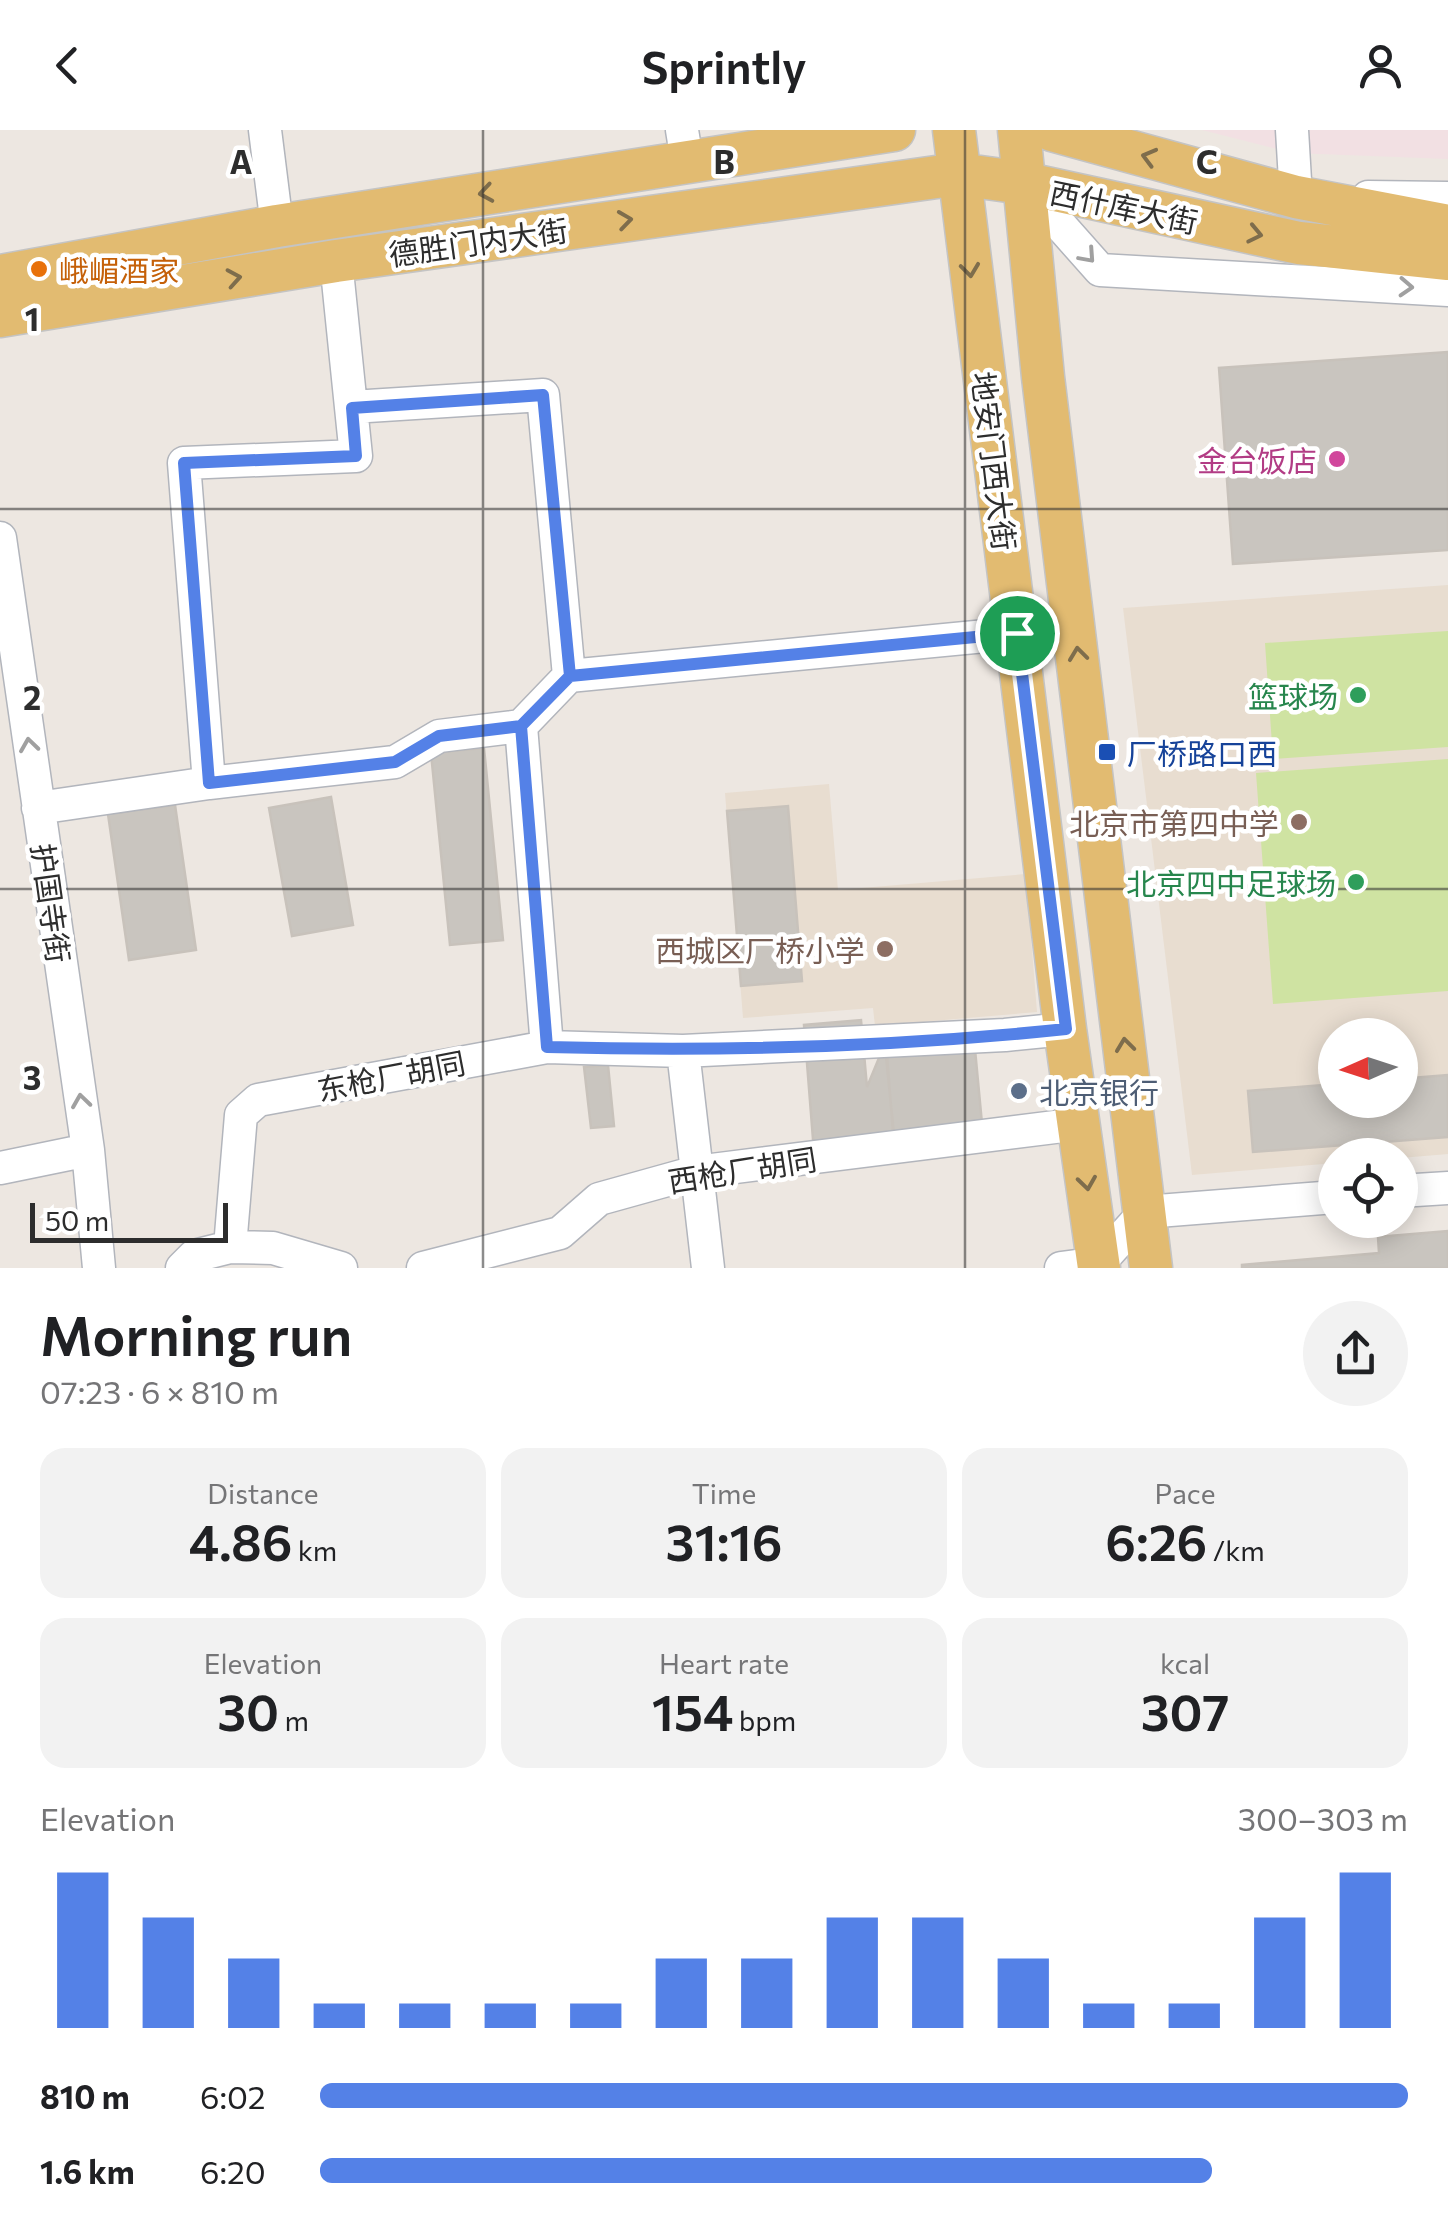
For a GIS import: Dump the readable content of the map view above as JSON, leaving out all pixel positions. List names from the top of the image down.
{
  "streets": {
    "main road": ["西什库大街", "德胜门内大街", "地安门西大街"],
    "street": ["护国寺街", "东枪厂胡同", "西枪厂胡同"]
  },
  "crossings": [
    ["西什库大街", "德胜门内大街"],
    ["西什库大街", "地安门西大街"],
    ["德胜门内大街", "地安门西大街"],
    ["地安门西大街", "东枪厂胡同"],
    ["地安门西大街", "西枪厂胡同"]
  ],
  "one_way": ["护国寺街"],
  "places": {
    "other": [
      "峨嵋酒家",
      "金台饭店",
      "篮球场",
      "北京市第四中学",
      "北京四中足球场",
      "西城区厂桥小学",
      "北京银行"
    ],
    "transit": ["厂桥路口西"]
  },
  "scale_bar": "50 m",
  "north": "left",
  "page": {
    "header": "Sprintly",
    "scale": "50 m",
    "heading": ["Morning run", "07:23 · 6 × 810 m"],
    "stats": [
      ["Distance", "4.86 km"],
      ["Time", "31:16"],
      ["Pace", "6:26 /km"],
      ["Elevation", "30 m"],
      ["Heart rate", "154 bpm"],
      ["kcal", "307"]
    ],
    "chart": ["Elevation", "300–303 m"],
    "list": [
      {
        "name": "810 m",
        "note": "6:02"
      },
      {
        "name": "1.6 km",
        "note": "6:20"
      }
    ]
  },
  "grid": {
    "columns": ["A", "B", "C"],
    "rows": ["1", "2", "3"]
  }
}
